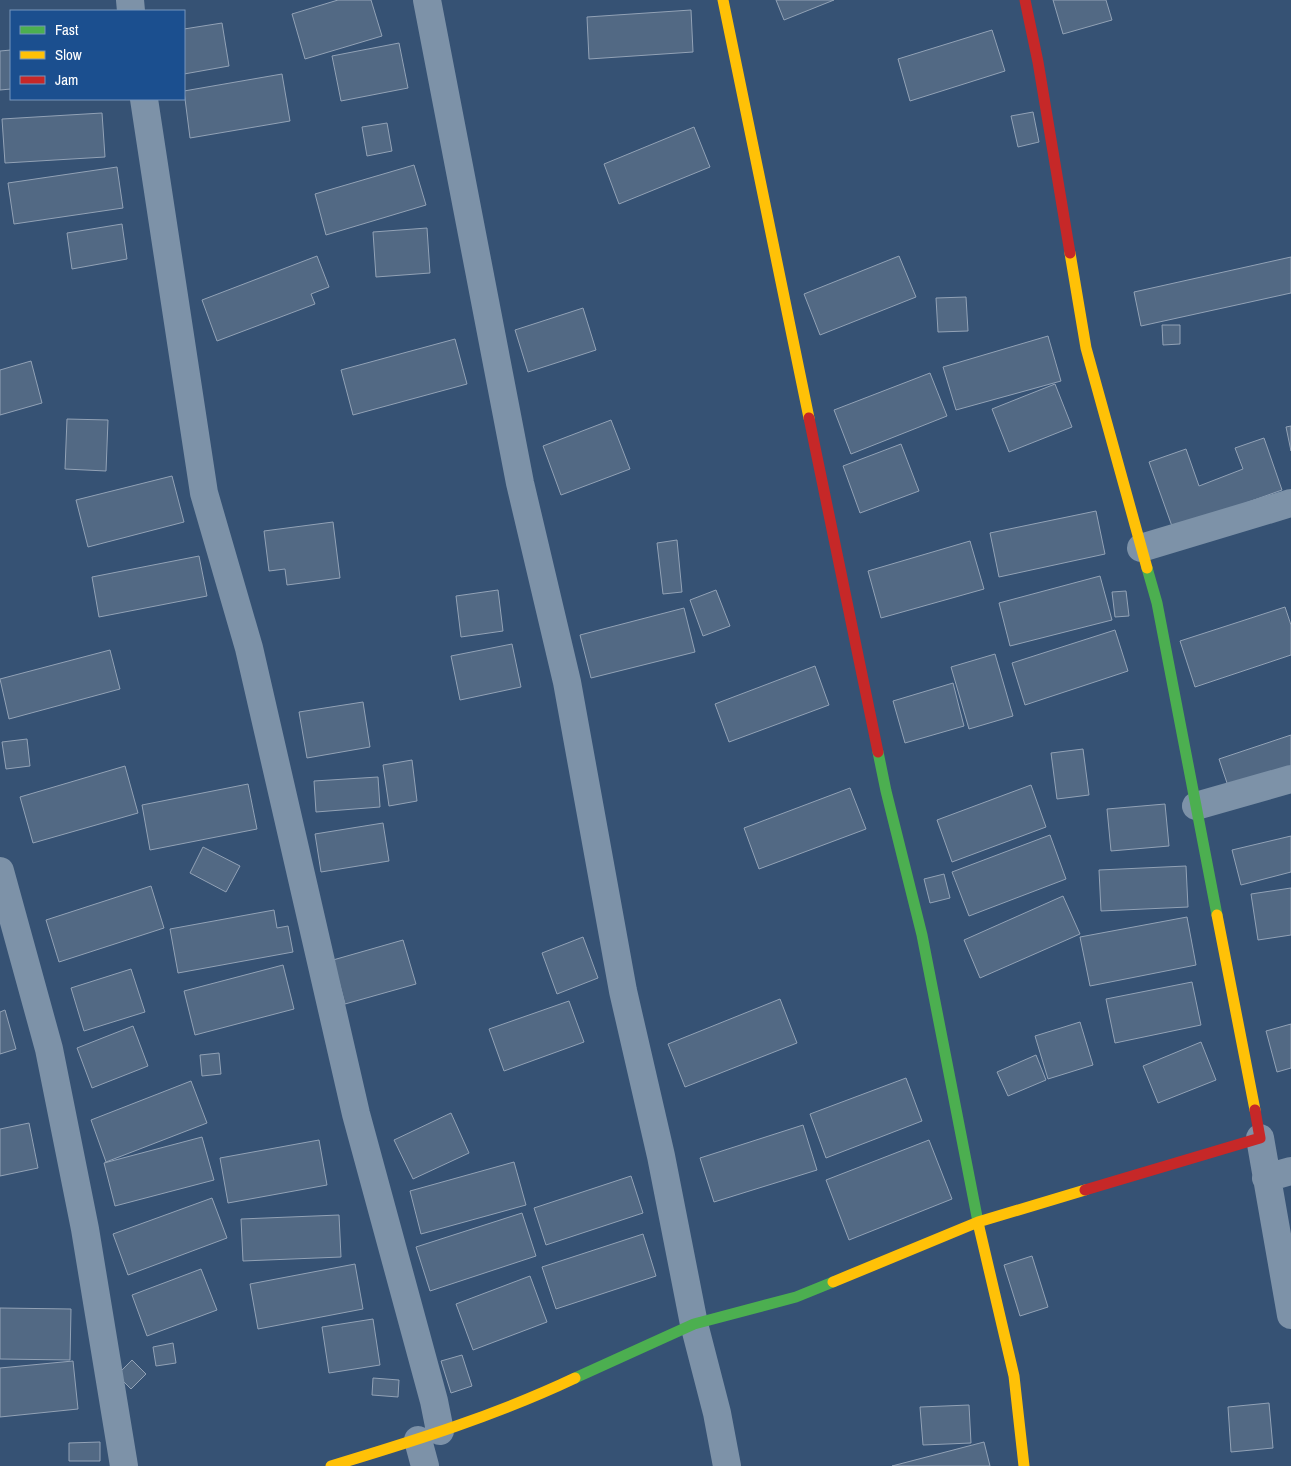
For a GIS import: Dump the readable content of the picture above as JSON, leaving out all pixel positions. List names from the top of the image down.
{
  "legend": ["Fast", "Slow", "Jam"]
}
